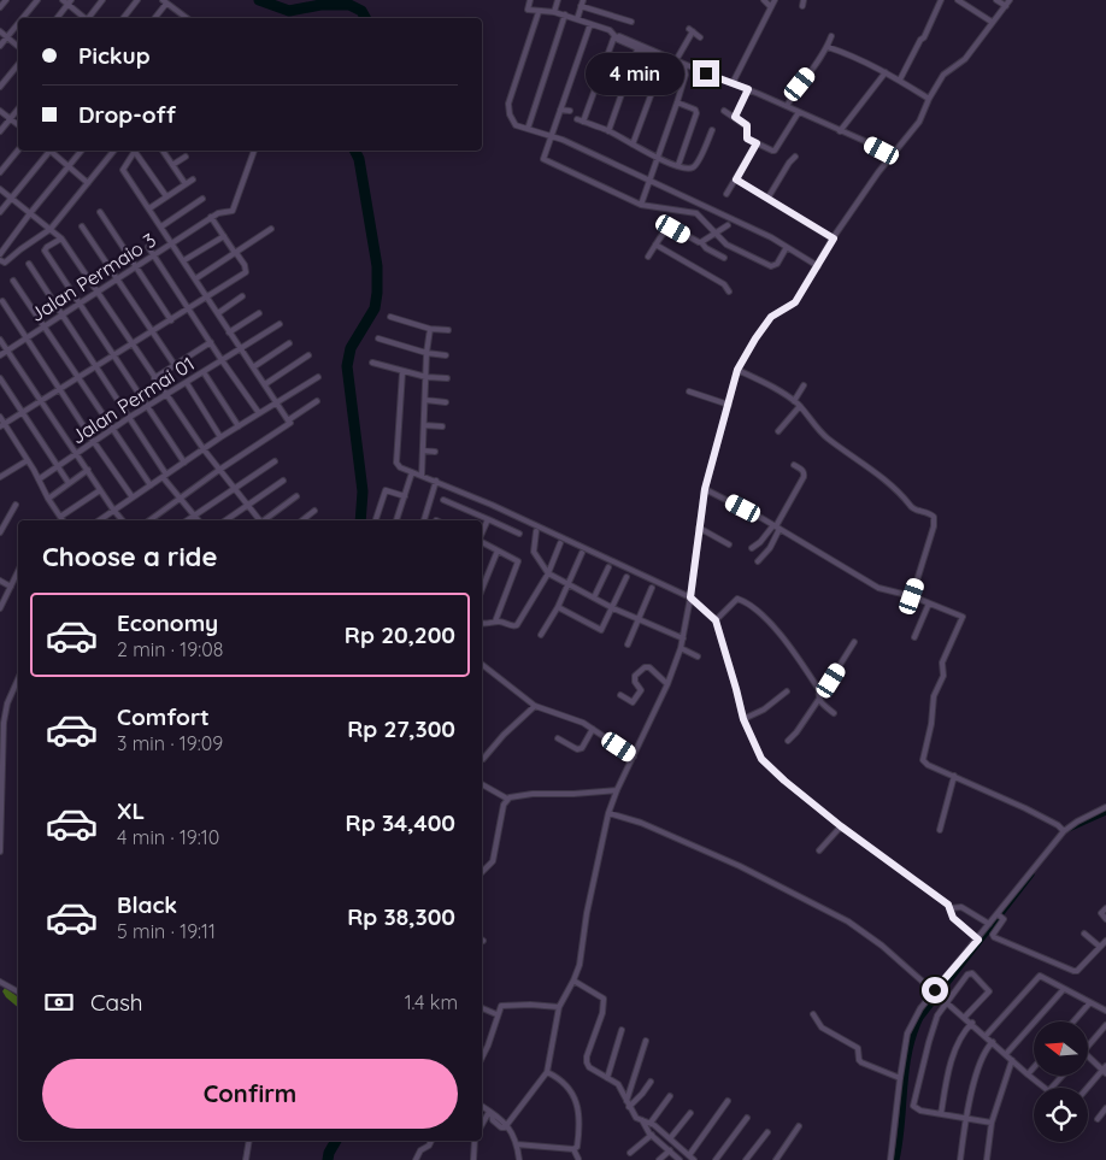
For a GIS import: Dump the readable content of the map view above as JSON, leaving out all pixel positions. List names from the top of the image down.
{
  "streets": {
    "street": ["Jalan Permaio 3", "Jalan Permai 01"]
  },
  "north": "left",
  "page": {
    "banner": ["Pickup", "Drop-off"],
    "bubble": "4 min",
    "heading": "Choose a ride",
    "list": [
      {
        "name": "Economy",
        "note": "2 min · 19:08",
        "value": "Rp 20,200"
      },
      {
        "name": "Comfort",
        "note": "3 min · 19:09",
        "value": "Rp 27,300"
      },
      {
        "name": "XL",
        "note": "4 min · 19:10",
        "value": "Rp 34,400"
      },
      {
        "name": "Black",
        "note": "5 min · 19:11",
        "value": "Rp 38,300"
      }
    ],
    "pay": ["Cash", "1.4 km"],
    "buttons": "Confirm"
  }
}
